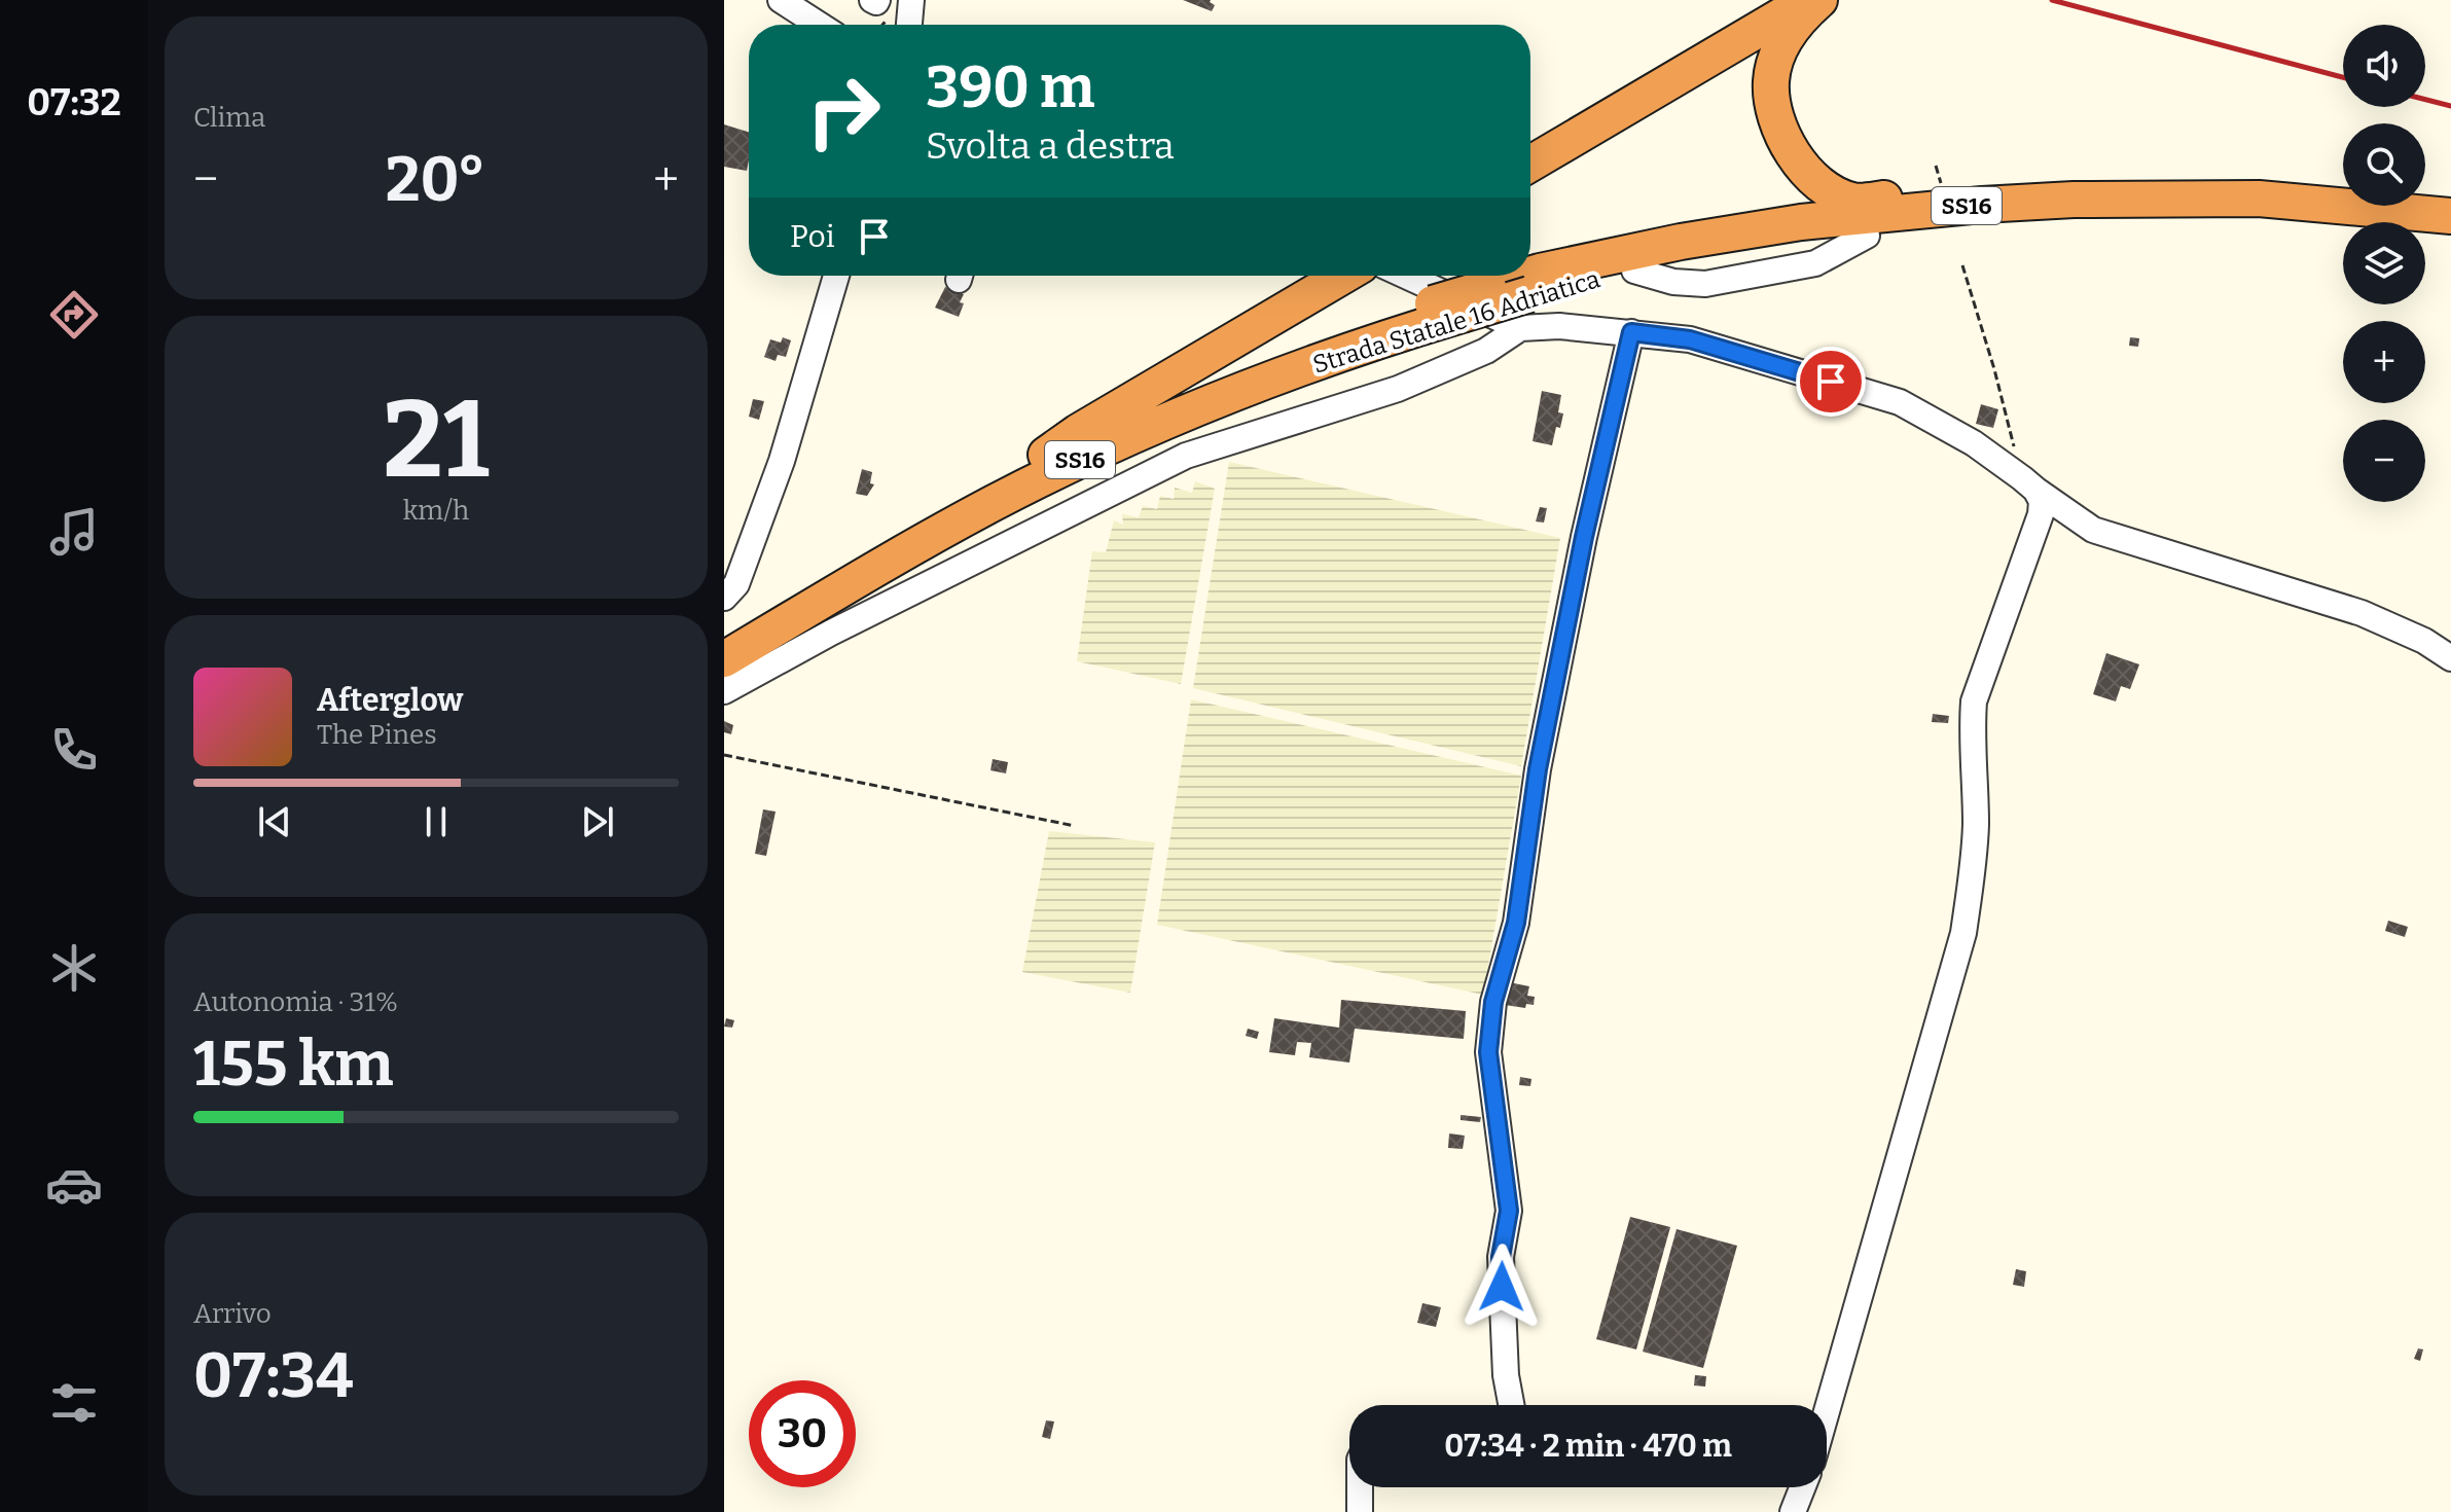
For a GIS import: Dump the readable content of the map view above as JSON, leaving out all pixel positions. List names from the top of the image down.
{
  "streets": {
    "highway": ["SS16", "Strada Statale 16 Adriatica"]
  },
  "page": {
    "tabs": "07:32",
    "tile": [
      "Clima",
      ["21", "km/h"],
      ["Autonomia · 31%", "155 km"],
      ["Arrivo", "07:34"]
    ],
    "map_buttons": ["+", "−"],
    "turn": ["390 m", "Svolta a destra"],
    "heat": ["−", "20°", "+"],
    "then": "Poi",
    "song": ["Afterglow", "The Pines"],
    "limit": "30",
    "trip": "07:34 · 2 min · 470 m"
  }
}
